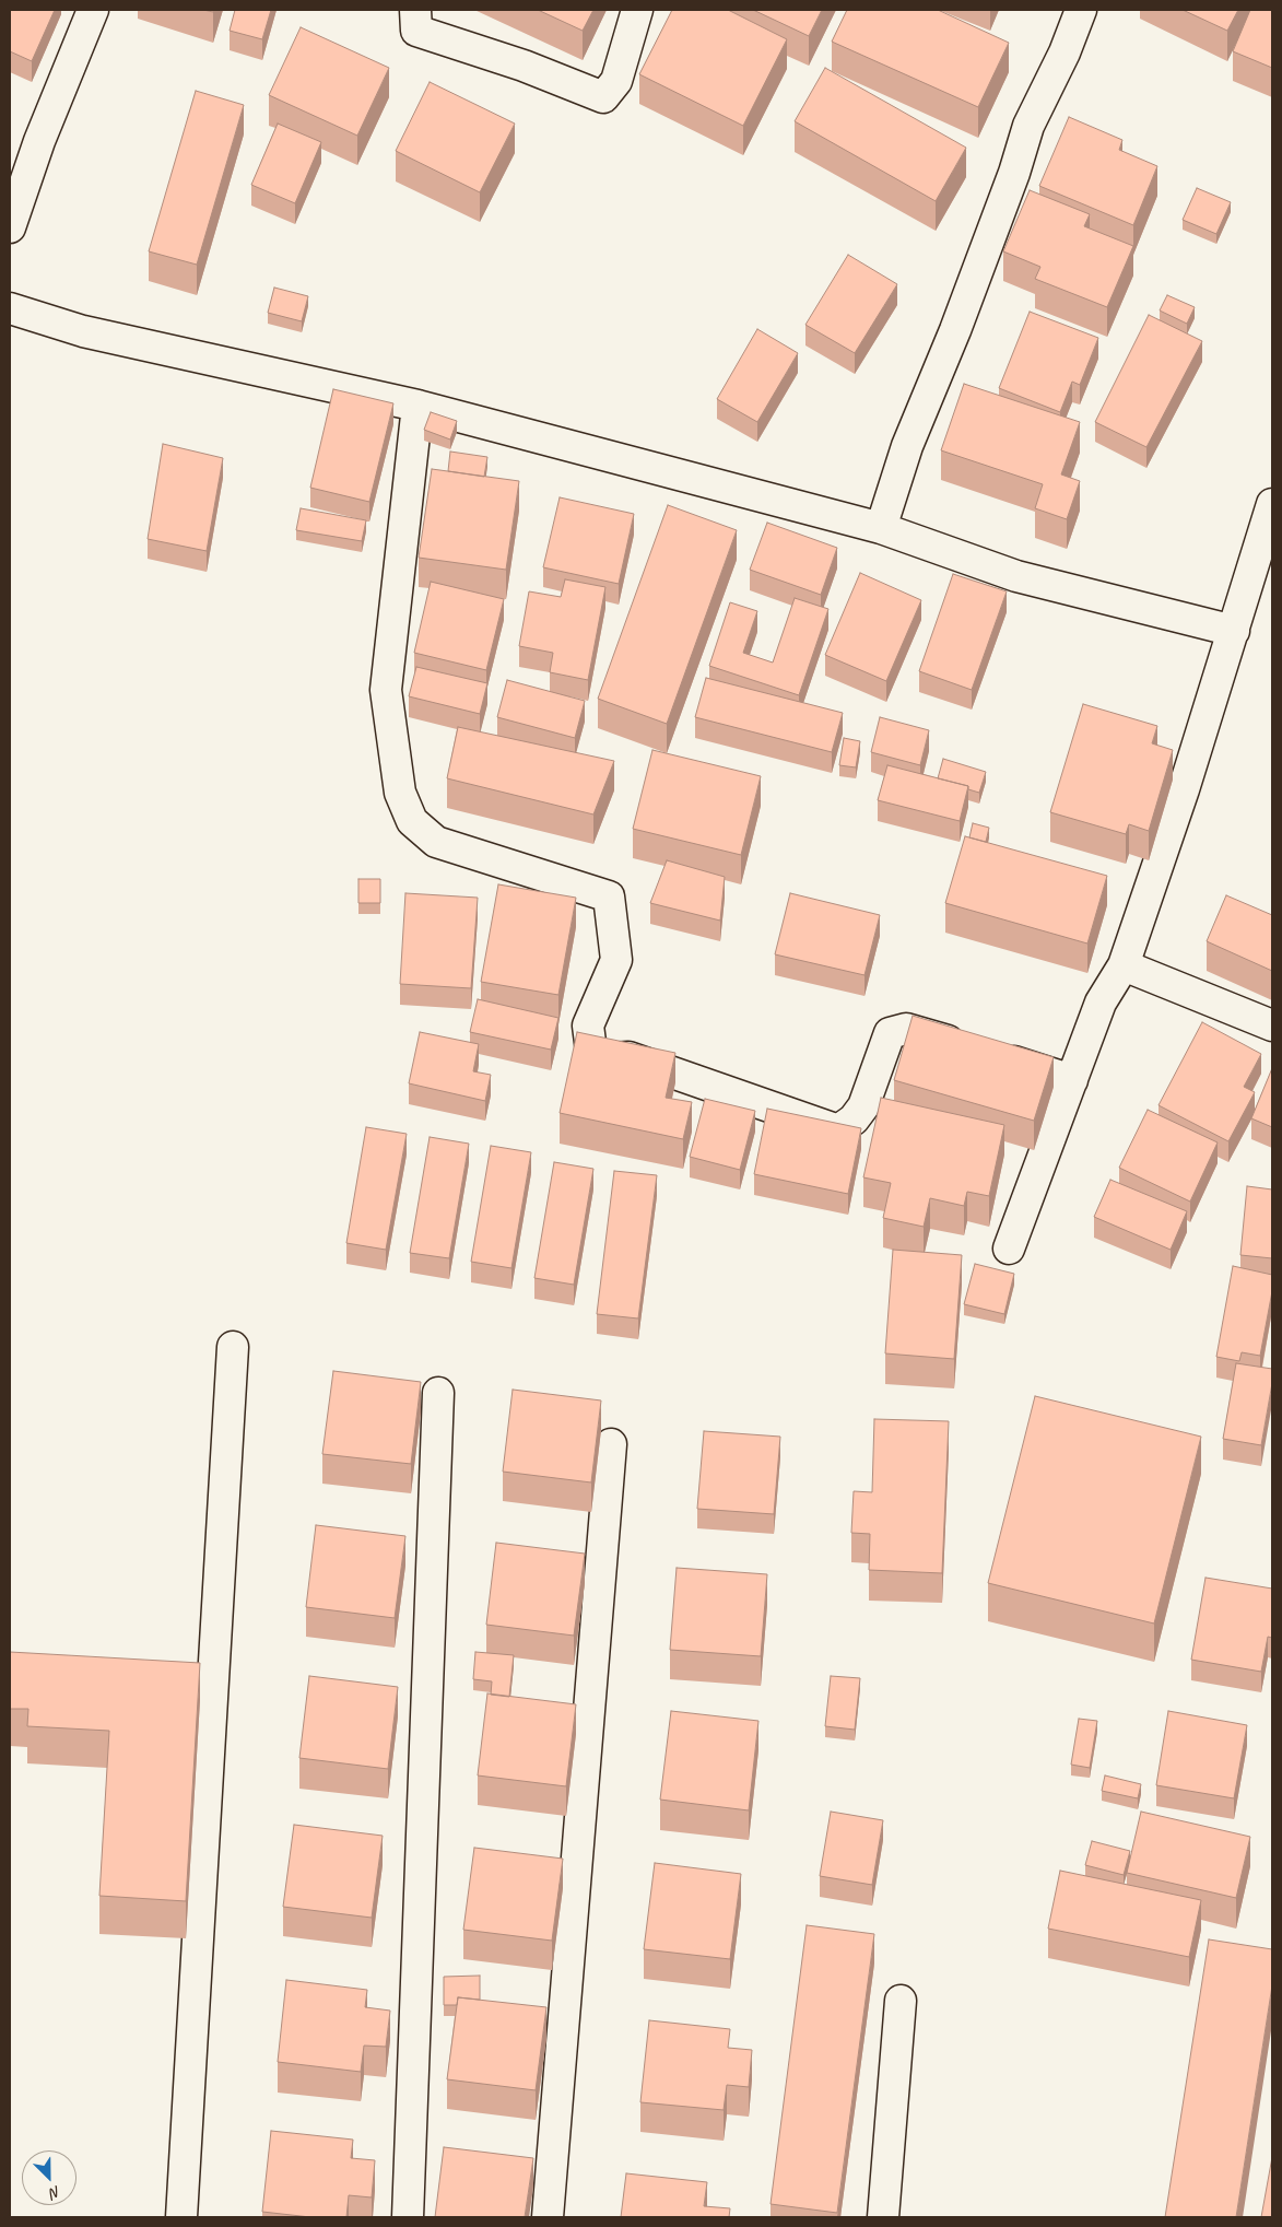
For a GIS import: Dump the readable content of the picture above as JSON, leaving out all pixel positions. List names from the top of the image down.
{
  "north": "bottom right"
}
